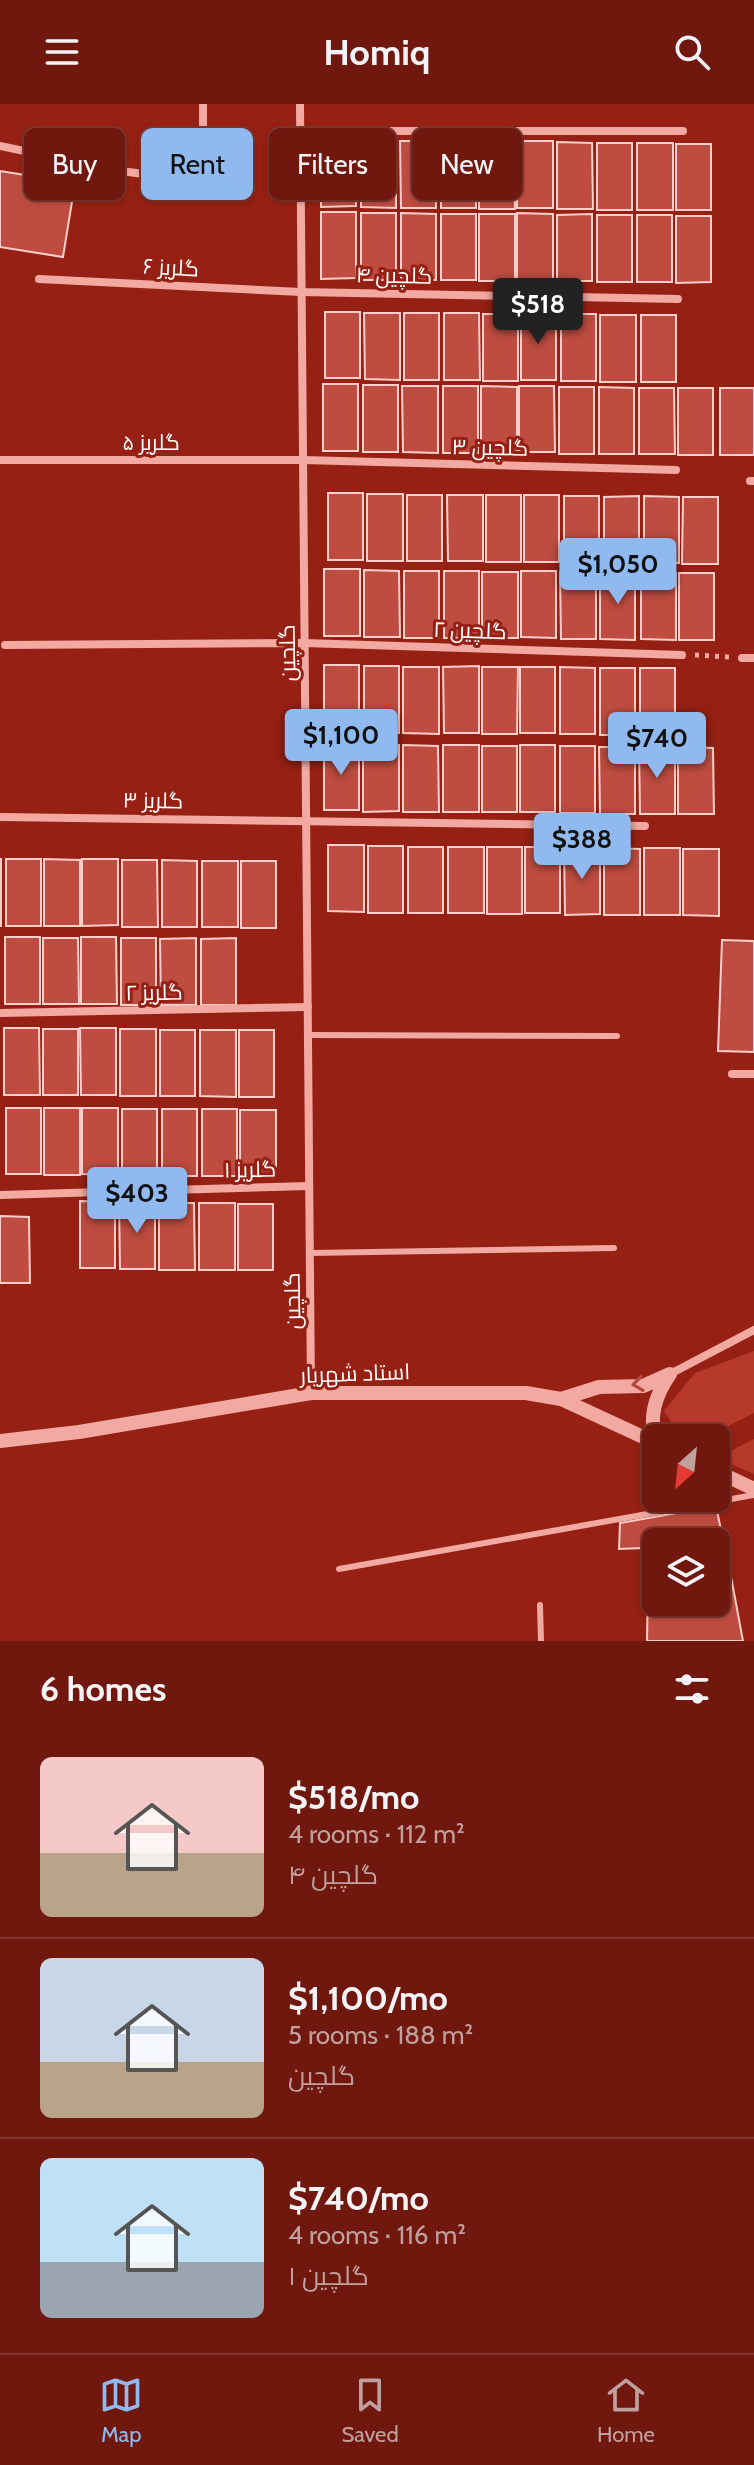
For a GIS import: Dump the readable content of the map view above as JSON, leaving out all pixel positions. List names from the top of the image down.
{
  "streets": {
    "street": [
      "گلریز ۶",
      "گلچین ۴",
      "گلریز ۵",
      "گلچین ۳",
      "گلچین ۲",
      "گلچین",
      "گلریز ۳",
      "گلریز ۲",
      "گلریز ۱",
      "استاد شهریار"
    ]
  },
  "crossings": [
    ["گلریز ۶", "گلچین ۴"],
    ["گلریز ۶", "گلچین"],
    ["گلچین ۴", "گلچین"],
    ["گلریز ۵", "گلچین ۳"],
    ["گلریز ۵", "گلچین"],
    ["گلچین ۳", "گلچین"],
    ["گلچین ۲", "گلچین"],
    ["گلچین", "گلریز ۳"],
    ["گلچین", "گلریز ۲"],
    ["گلچین", "گلریز ۱"],
    ["گلچین", "استاد شهریار"]
  ],
  "north": "bottom left",
  "page": {
    "header": "Homiq",
    "chip": [
      "Buy",
      "Rent",
      "Filters",
      "New"
    ],
    "price": [
      "$518",
      "$1,050",
      "$1,100",
      "$740",
      "$388",
      "$403"
    ],
    "heading": "6 homes",
    "list": [
      {
        "name": "$518/mo",
        "note": "4 rooms · 112 m² · گلچین ۴"
      },
      {
        "name": "$1,100/mo",
        "note": "5 rooms · 188 m² · گلچین"
      },
      {
        "name": "$740/mo",
        "note": "4 rooms · 116 m² · گلچین ۱"
      }
    ],
    "tabs": ["Map", "Saved", "Home"]
  }
}
